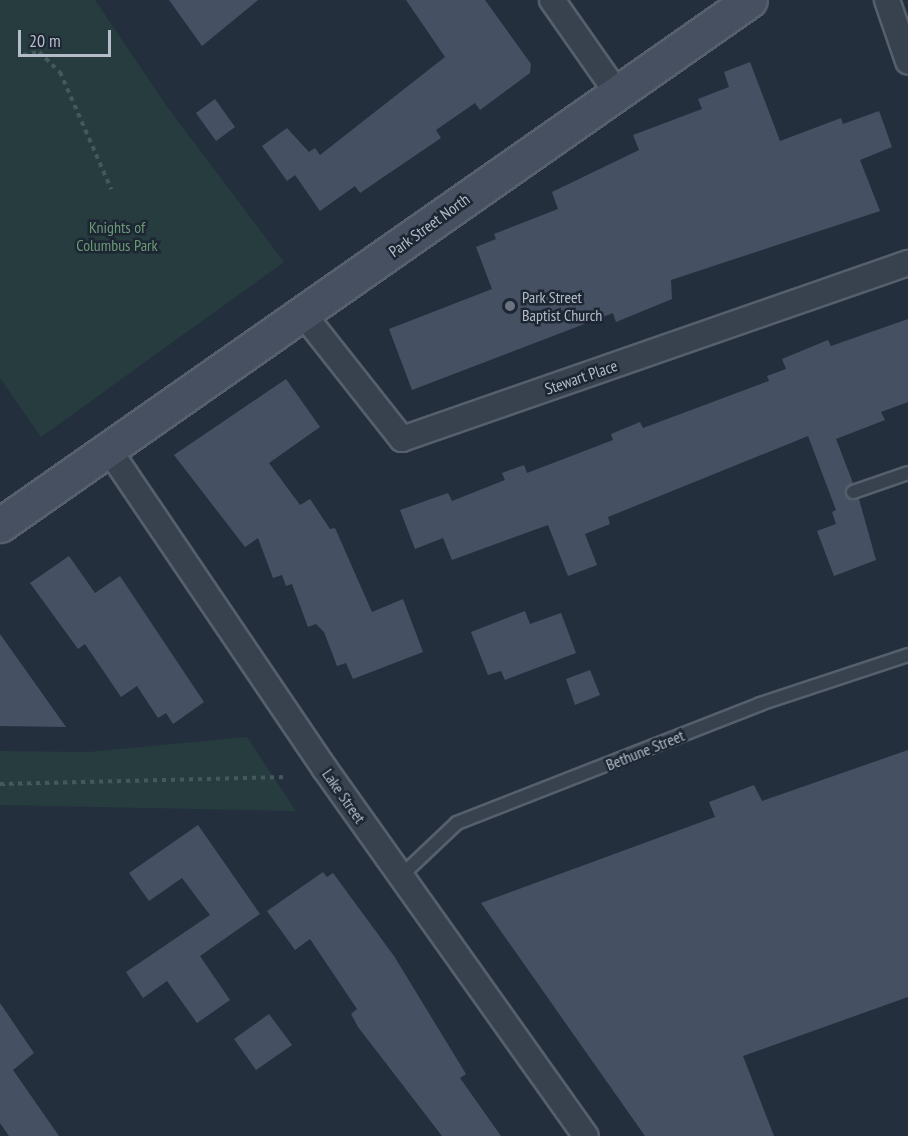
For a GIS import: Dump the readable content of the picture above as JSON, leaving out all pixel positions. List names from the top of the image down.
{
  "streets": {
    "main road": ["Park Street North"],
    "street": ["Stewart Place", "Lake Street"],
    "lane": ["Bethune Street"]
  },
  "crossings": [
    ["Park Street North", "Stewart Place"],
    ["Park Street North", "Lake Street"],
    ["Bethune Street", "Lake Street"]
  ],
  "parks": ["Knights of Columbus Park"],
  "places": ["Park Street Baptist Church"],
  "scale_bar": "20 m"
}
